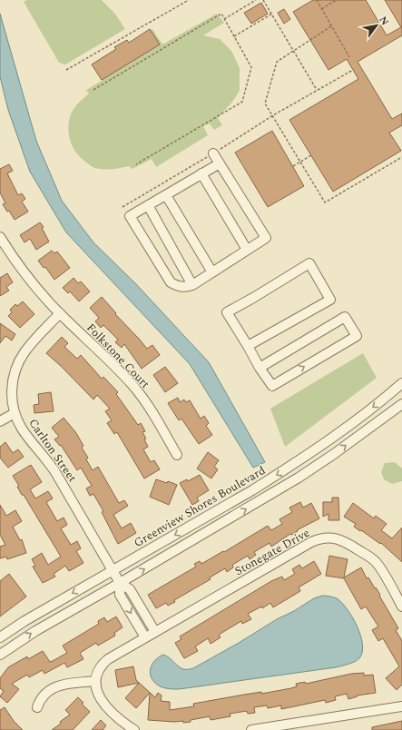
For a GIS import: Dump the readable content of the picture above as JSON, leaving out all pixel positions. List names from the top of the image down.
{
  "streets": {
    "street": [
      "Folkstone Court",
      "Carlton Street",
      "Greenview Shores Boulevard",
      "Stonegate Drive"
    ]
  },
  "crossings": [
    ["Folkstone Court", "Carlton Street"],
    ["Carlton Street", "Greenview Shores Boulevard"]
  ],
  "north": "top right"
}
